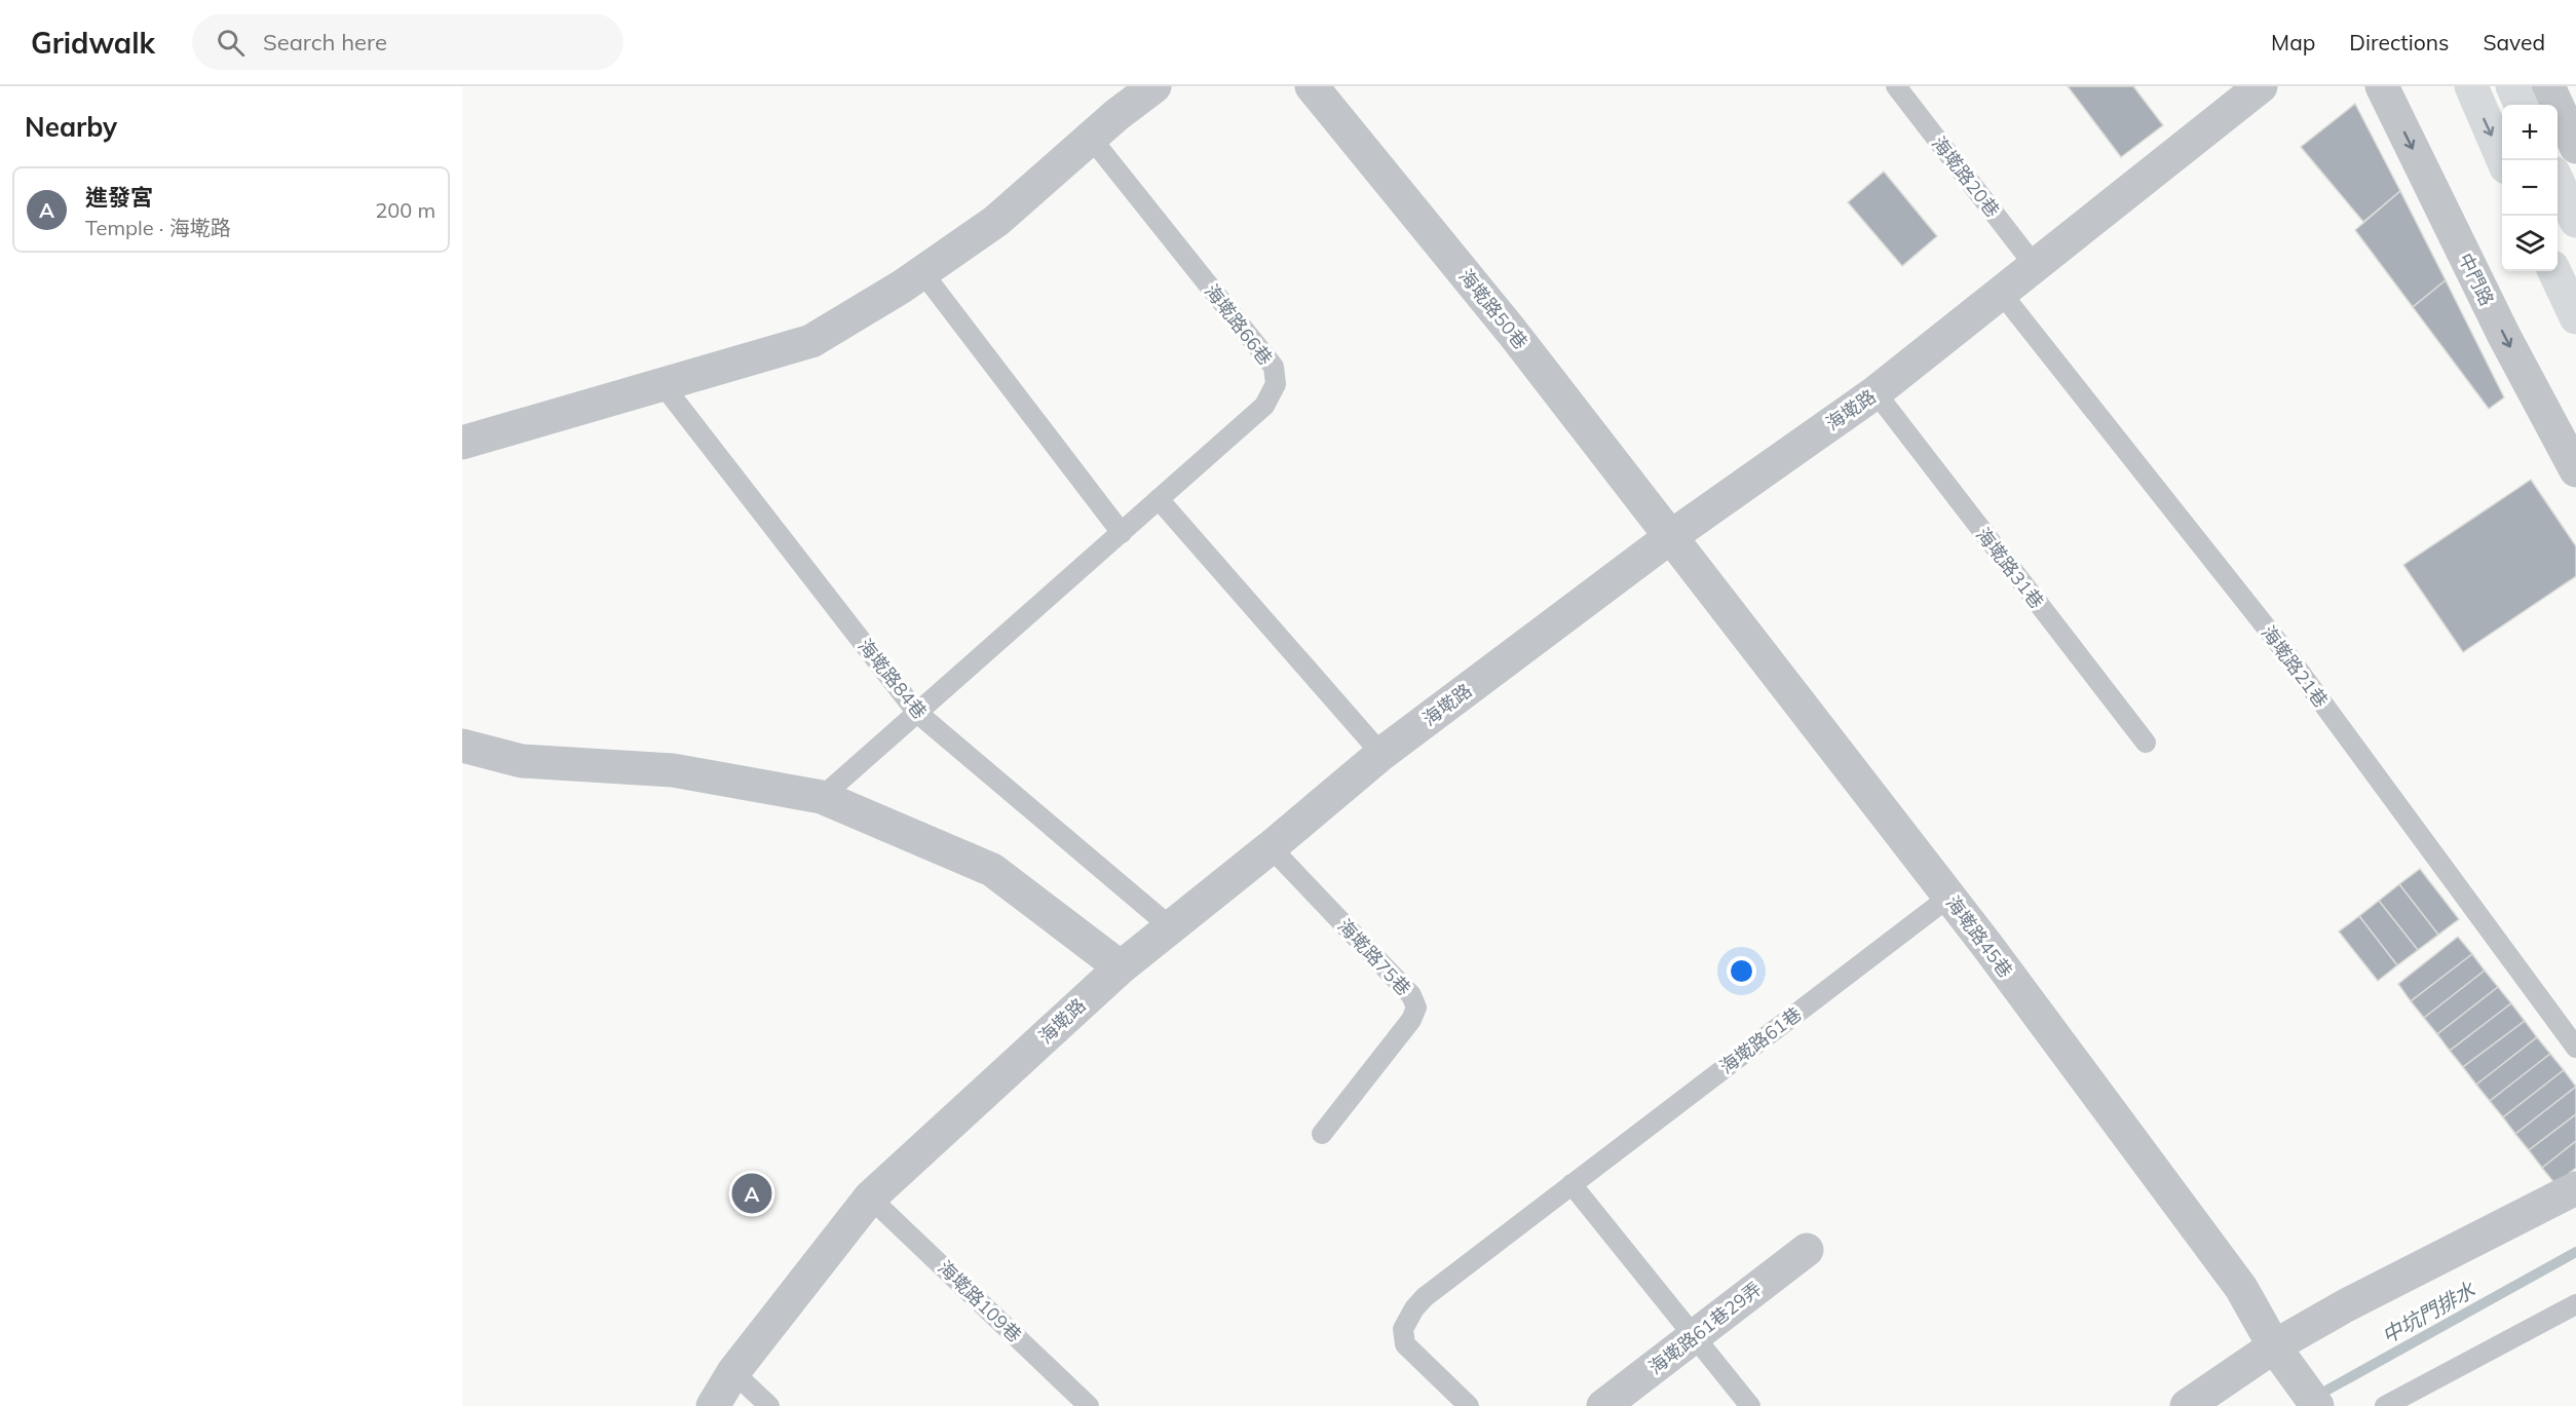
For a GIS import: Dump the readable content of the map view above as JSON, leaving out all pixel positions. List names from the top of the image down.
{
  "streets": {
    "street": [
      "中門路",
      "海墘路50巷",
      "海墘路",
      "海墘路45巷",
      "海墘路61巷29弄"
    ],
    "lane": [
      "海墘路20巷",
      "海墘路66巷",
      "海墘路31巷",
      "海墘路21巷",
      "海墘路84巷",
      "海墘路75巷",
      "海墘路61巷",
      "海墘路109巷"
    ]
  },
  "crossings": [
    ["海墘路20巷", "海墘路"],
    ["海墘路50巷", "海墘路"],
    ["海墘路50巷", "海墘路45巷"],
    ["海墘路66巷", "海墘路84巷"],
    ["海墘路", "海墘路31巷"],
    ["海墘路", "海墘路21巷"],
    ["海墘路", "海墘路84巷"],
    ["海墘路", "海墘路45巷"],
    ["海墘路", "海墘路75巷"],
    ["海墘路", "海墘路109巷"],
    ["海墘路45巷", "海墘路61巷"]
  ],
  "one_way": ["中門路"],
  "water": ["中坑門排水"],
  "page": {
    "header": "Gridwalk",
    "search": "Search here",
    "nav": ["Map", "Directions", "Saved"],
    "heading": "Nearby",
    "map_buttons": ["+", "−"],
    "list": [
      {
        "mark": "A",
        "name": "進發宮",
        "note": "Temple · 海墘路",
        "value": "200 m"
      }
    ],
    "pins": "A"
  }
}
